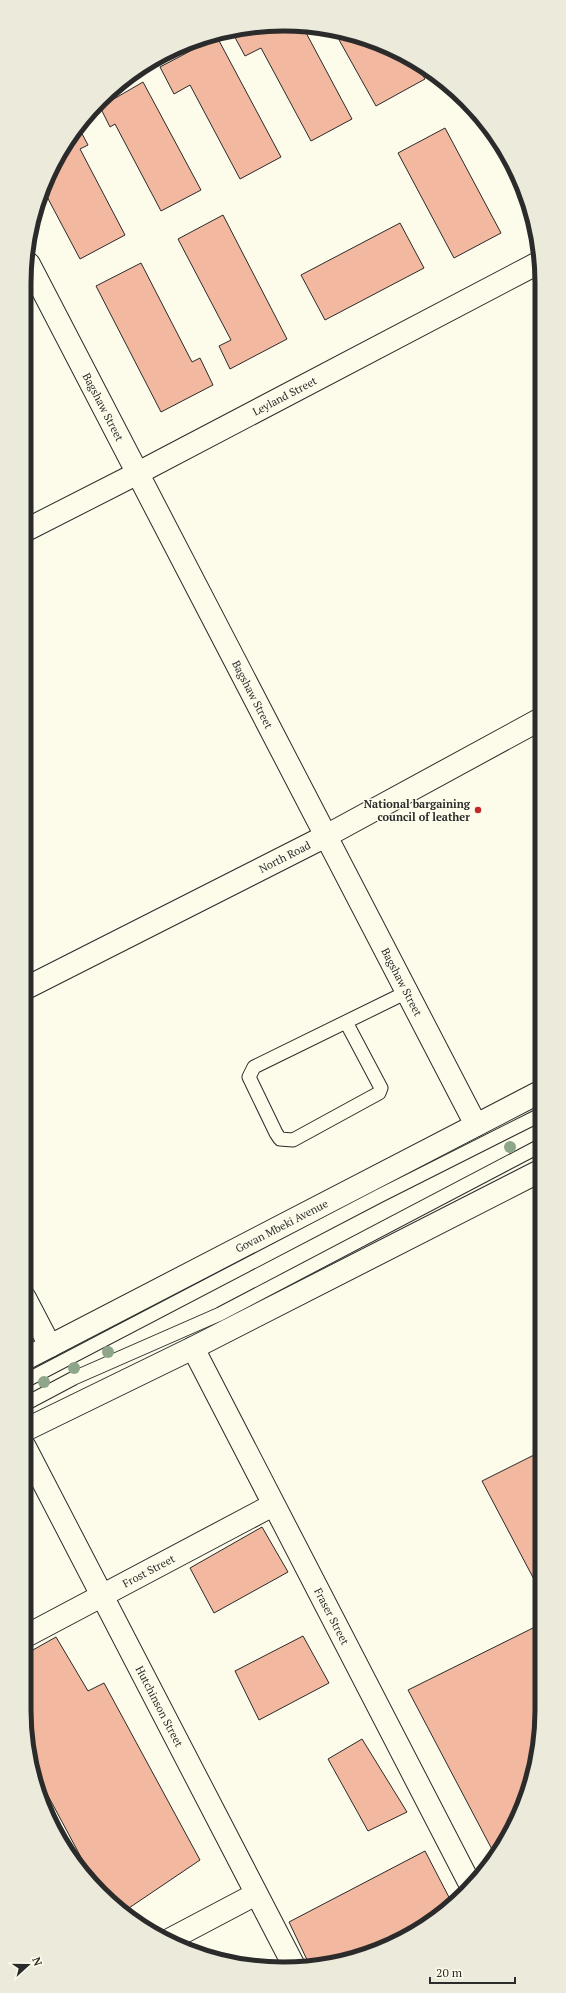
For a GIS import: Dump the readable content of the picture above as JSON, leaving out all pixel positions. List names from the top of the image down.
{
  "streets": {
    "street": [
      "Leyland Street",
      "Bagshaw Street",
      "North Road",
      "Govan Mbeki Avenue",
      "Frost Street",
      "Fraser Street",
      "Hutchinson Street"
    ]
  },
  "crossings": [
    ["Leyland Street", "Bagshaw Street"],
    ["Bagshaw Street", "North Road"],
    ["Bagshaw Street", "Govan Mbeki Avenue"],
    ["Frost Street", "Fraser Street"],
    ["Frost Street", "Hutchinson Street"]
  ],
  "places": ["National bargaining council of leather"],
  "scale_bar": "20 m",
  "north": "right"
}
